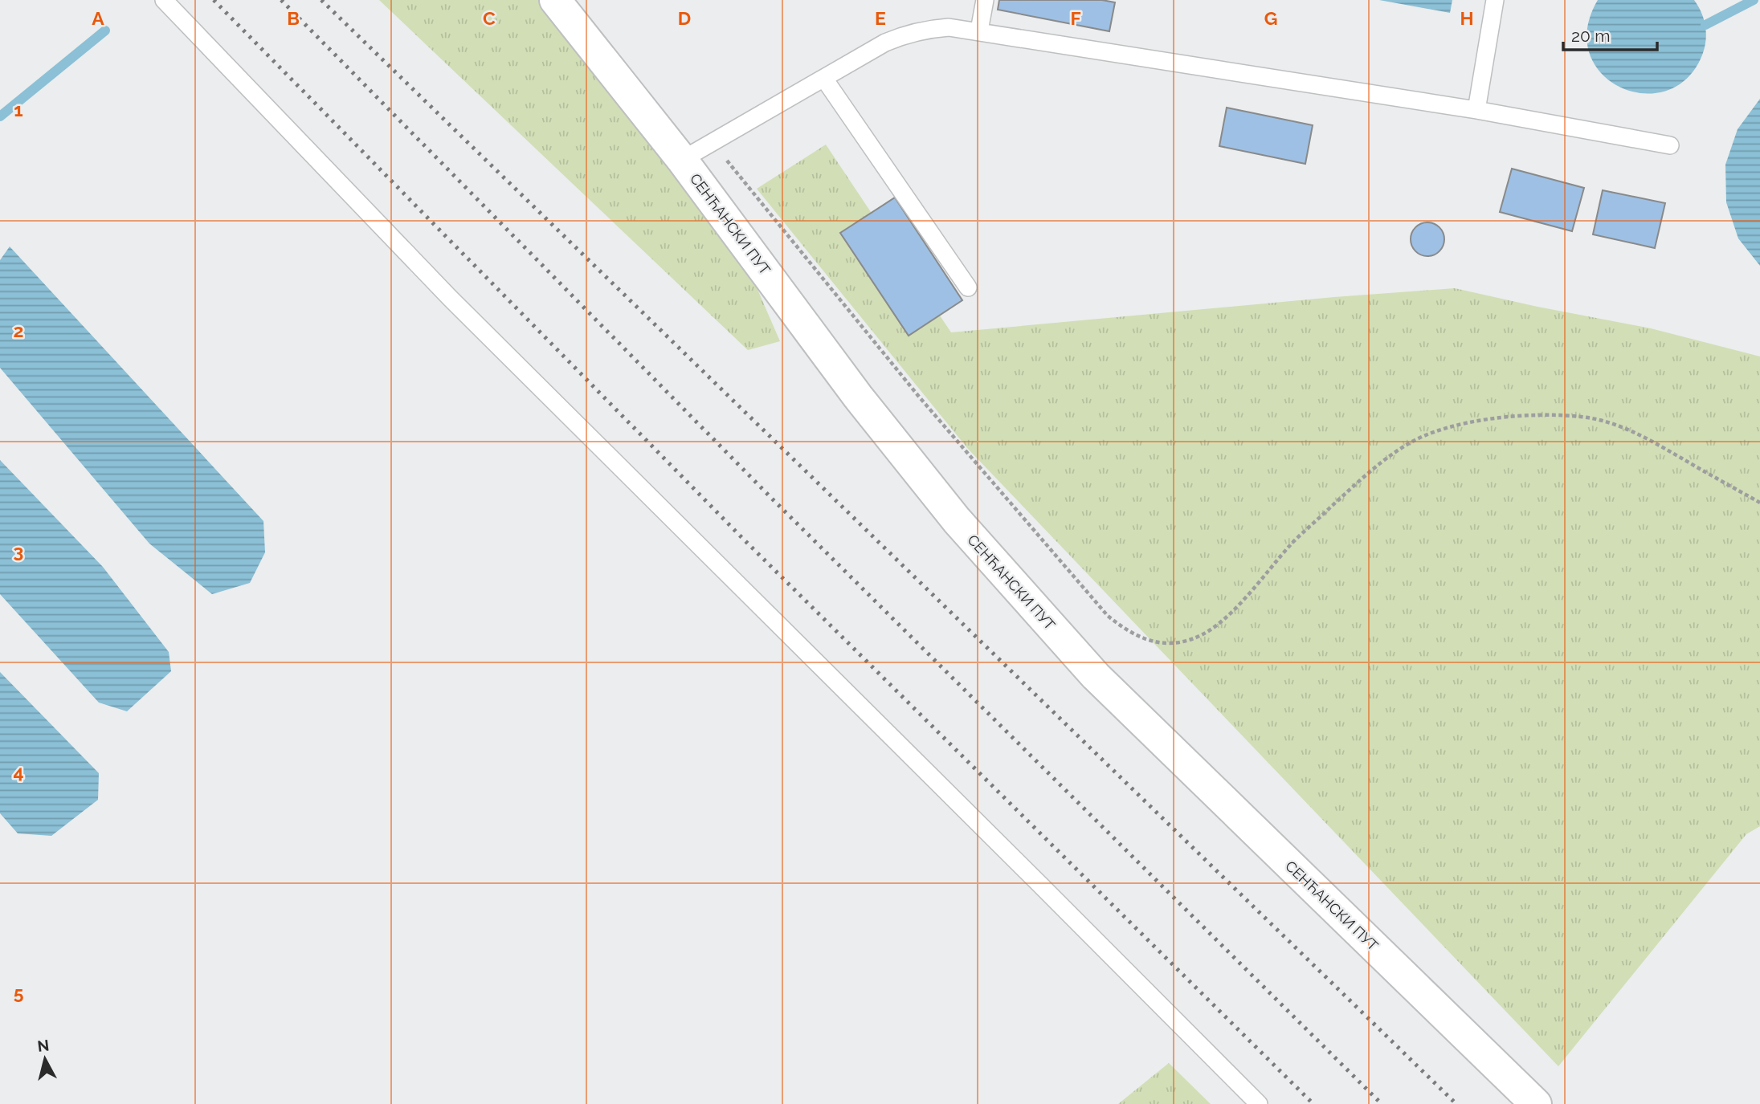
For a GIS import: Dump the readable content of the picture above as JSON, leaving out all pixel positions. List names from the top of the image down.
{
  "streets": {
    "main road": ["СЕНЋАНСКИ ПУТ"]
  },
  "scale_bar": "20 m",
  "north": "top",
  "grid": {
    "columns": [
      "A",
      "B",
      "C",
      "D",
      "E",
      "F",
      "G",
      "H"
    ],
    "rows": [
      "1",
      "2",
      "3",
      "4",
      "5"
    ]
  }
}
